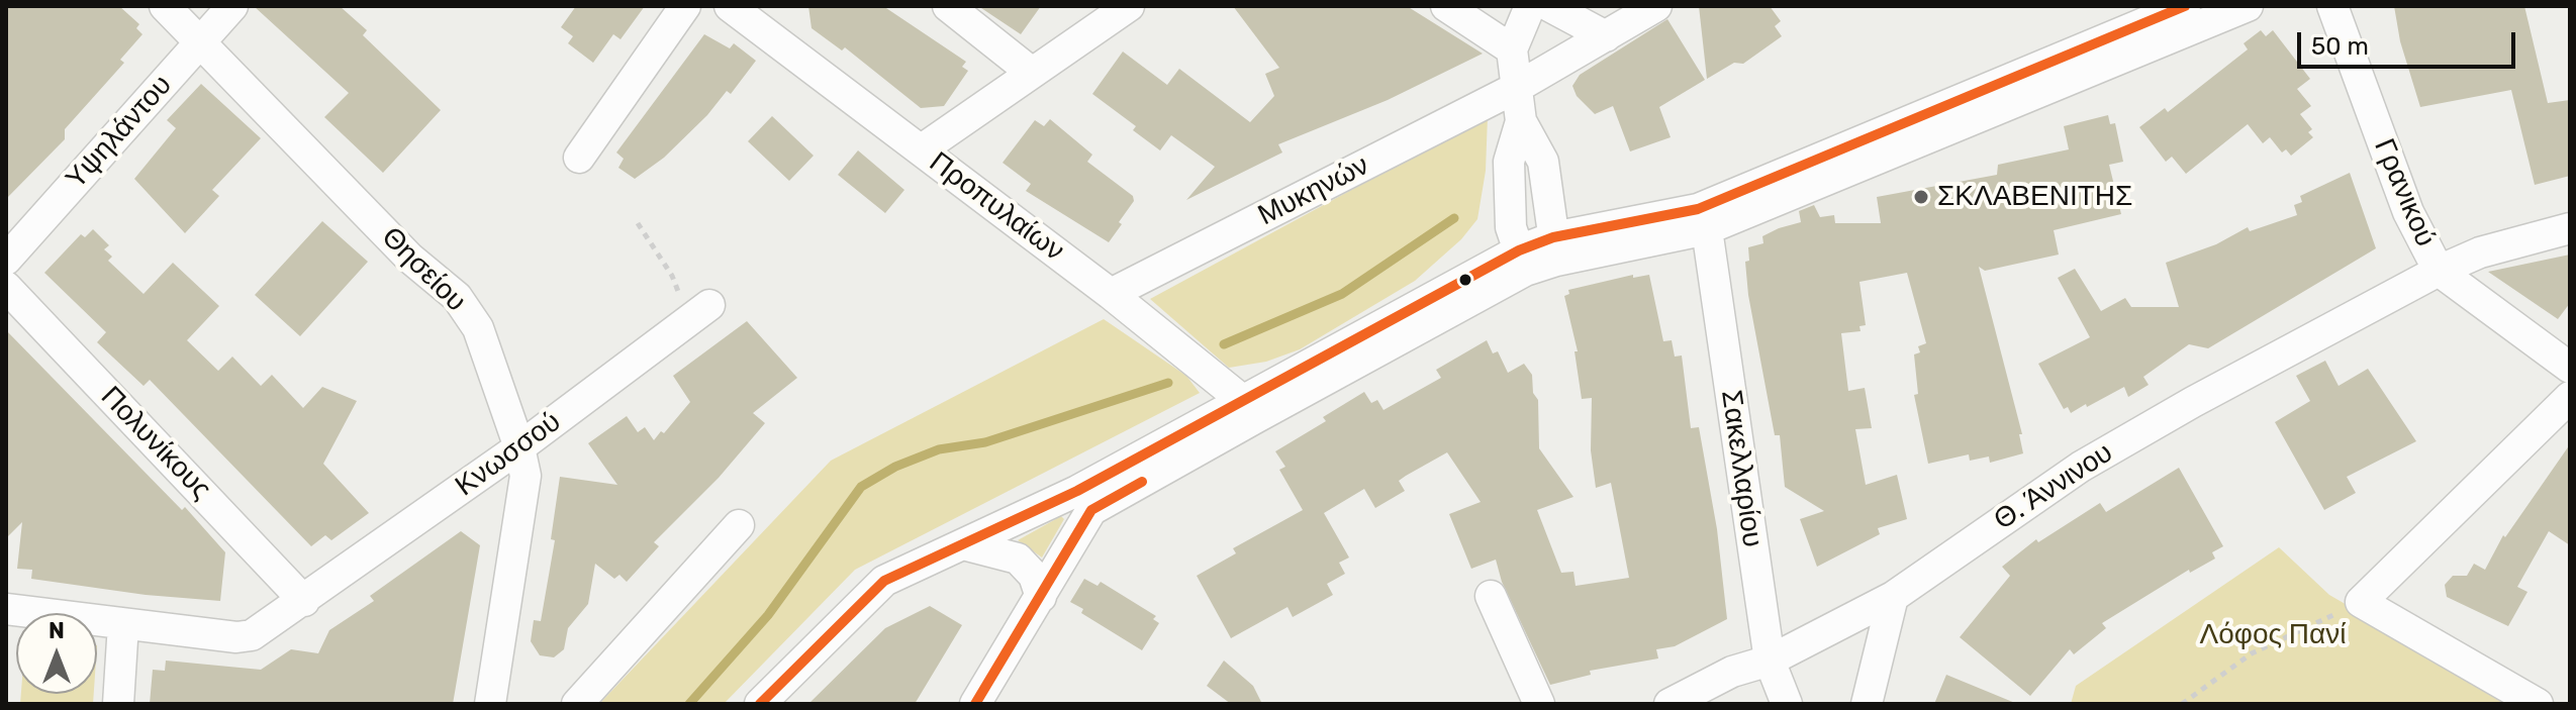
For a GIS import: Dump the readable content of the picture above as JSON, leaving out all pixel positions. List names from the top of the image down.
{
  "streets": {
    "street": [
      "Υψηλάντου",
      "Μυκηνών",
      "Γρανικού",
      "Προπυλαίων",
      "Θησείου",
      "Πολυνίκους",
      "Κνωσσού",
      "Σακελλαρίου",
      "Θ. Άννινου"
    ]
  },
  "crossings": [
    ["Υψηλάντου", "Θησείου"],
    ["Μυκηνών", "Προπυλαίων"],
    ["Γρανικού", "Θ. Άννινου"],
    ["Θησείου", "Κνωσσού"],
    ["Πολυνίκους", "Κνωσσού"],
    ["Σακελλαρίου", "Θ. Άννινου"]
  ],
  "parks": ["Λόφος Πανί"],
  "places": ["ΣΚΛΑΒΕΝΙΤΗΣ"],
  "scale_bar": "50 m",
  "north": "top"
}
